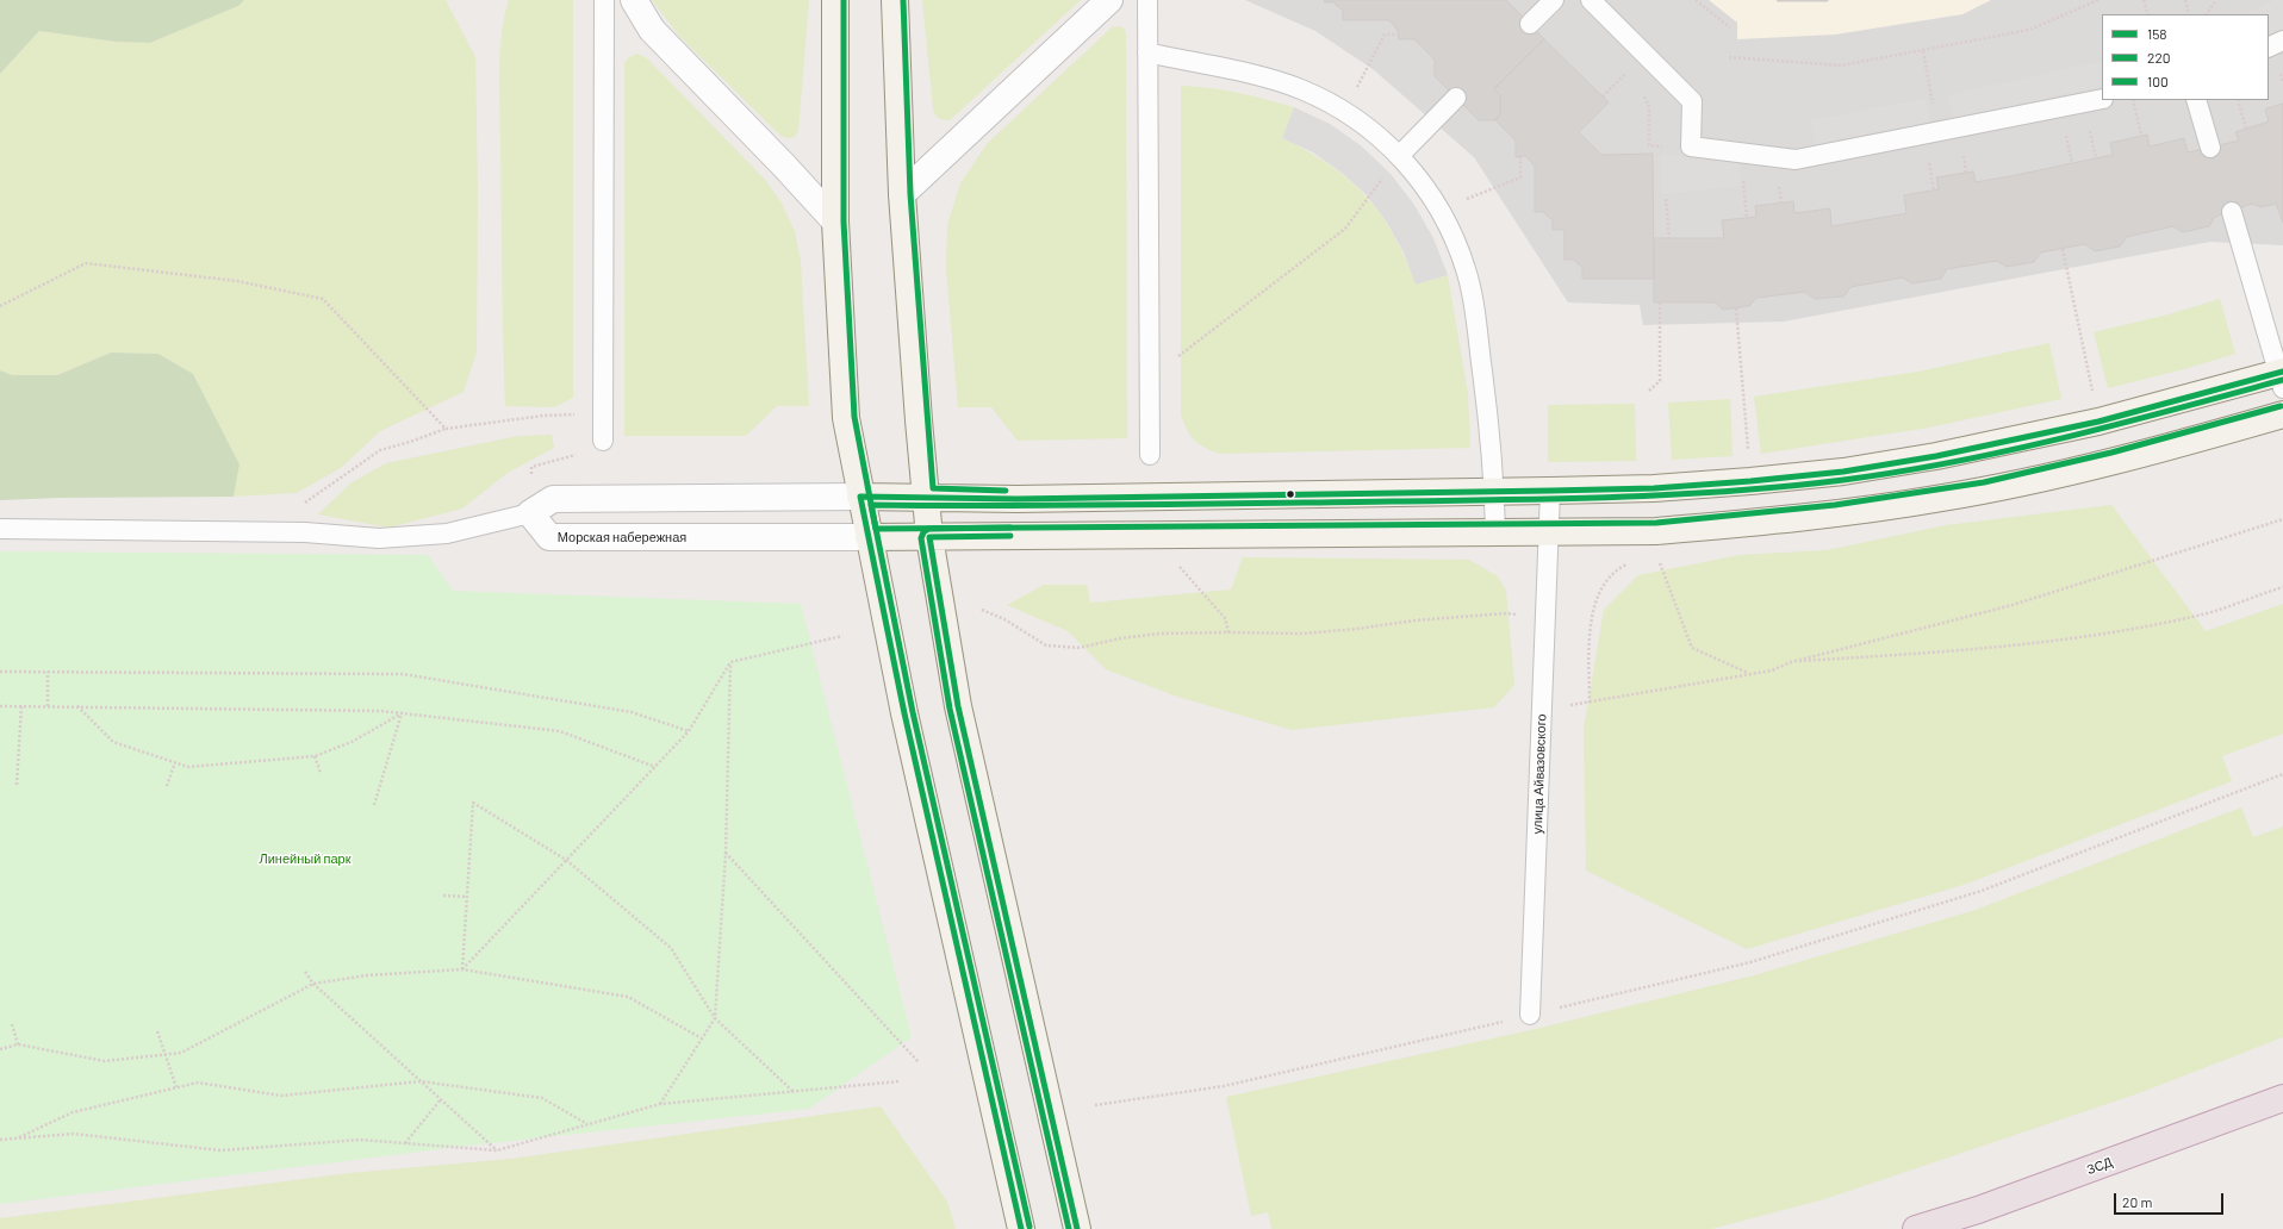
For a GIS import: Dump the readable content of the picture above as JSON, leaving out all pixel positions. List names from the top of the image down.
{
  "streets": {
    "highway": ["ЗСД"],
    "street": ["Морская набережная"],
    "lane": ["улица Айвазовского"]
  },
  "crossings": [
    ["Морская набережная", "улица Айвазовского"]
  ],
  "parks": ["Линейный парк"],
  "lines": ["transit line 100", "transit line 158", "transit line 220"],
  "legend": ["158", "220", "100"],
  "scale_bar": "20 m"
}
